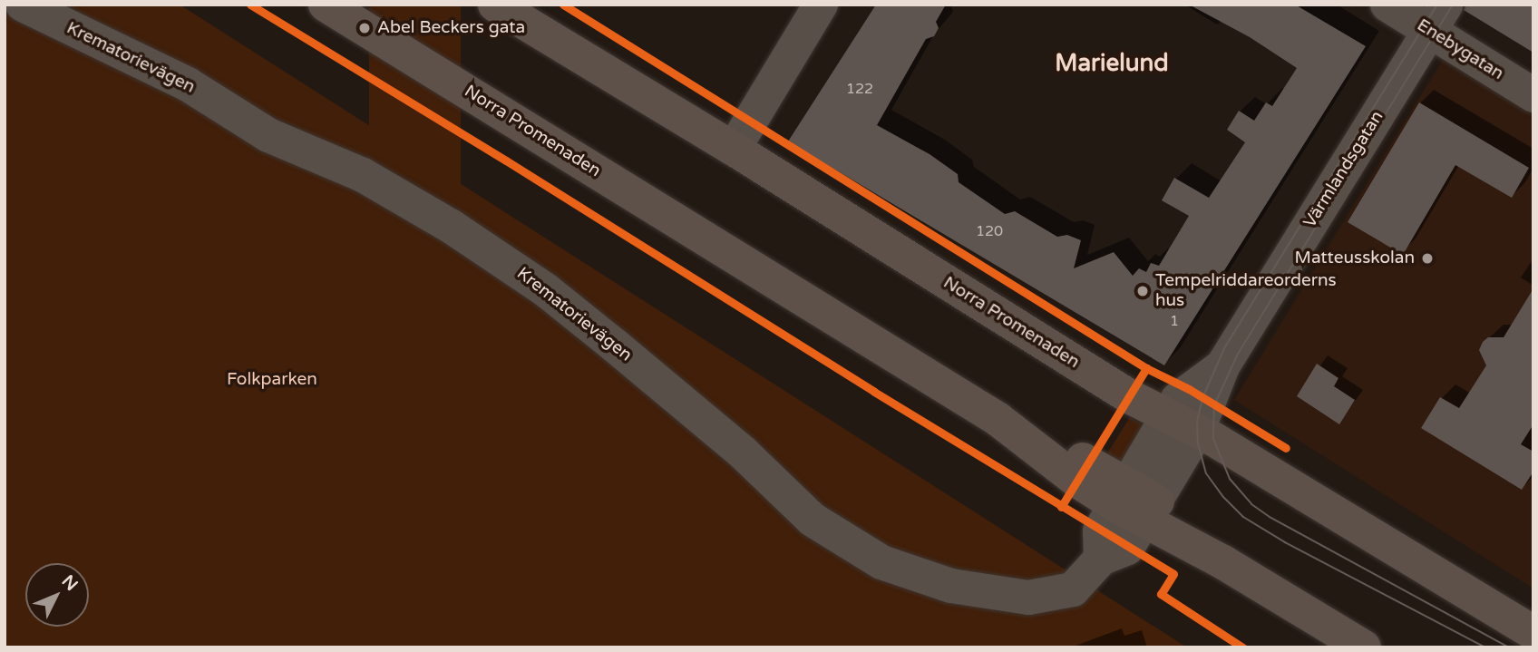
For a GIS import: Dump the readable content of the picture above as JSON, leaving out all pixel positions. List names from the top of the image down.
{
  "streets": {
    "main road": ["Norra Promenaden"],
    "street": ["Enebygatan", "Krematorievägen", "Värmlandsgatan"]
  },
  "crossings": [
    ["Enebygatan", "Värmlandsgatan"],
    ["Krematorievägen", "Norra Promenaden"],
    ["Krematorievägen", "Värmlandsgatan"],
    ["Norra Promenaden", "Värmlandsgatan"]
  ],
  "districts": ["Marielund"],
  "parks": ["Folkparken"],
  "places": ["Abel Beckers gata", "Matteusskolan", "Tempelriddareorderns hus"],
  "house_numbers": ["122", "120", "1"],
  "north": "top right"
}
